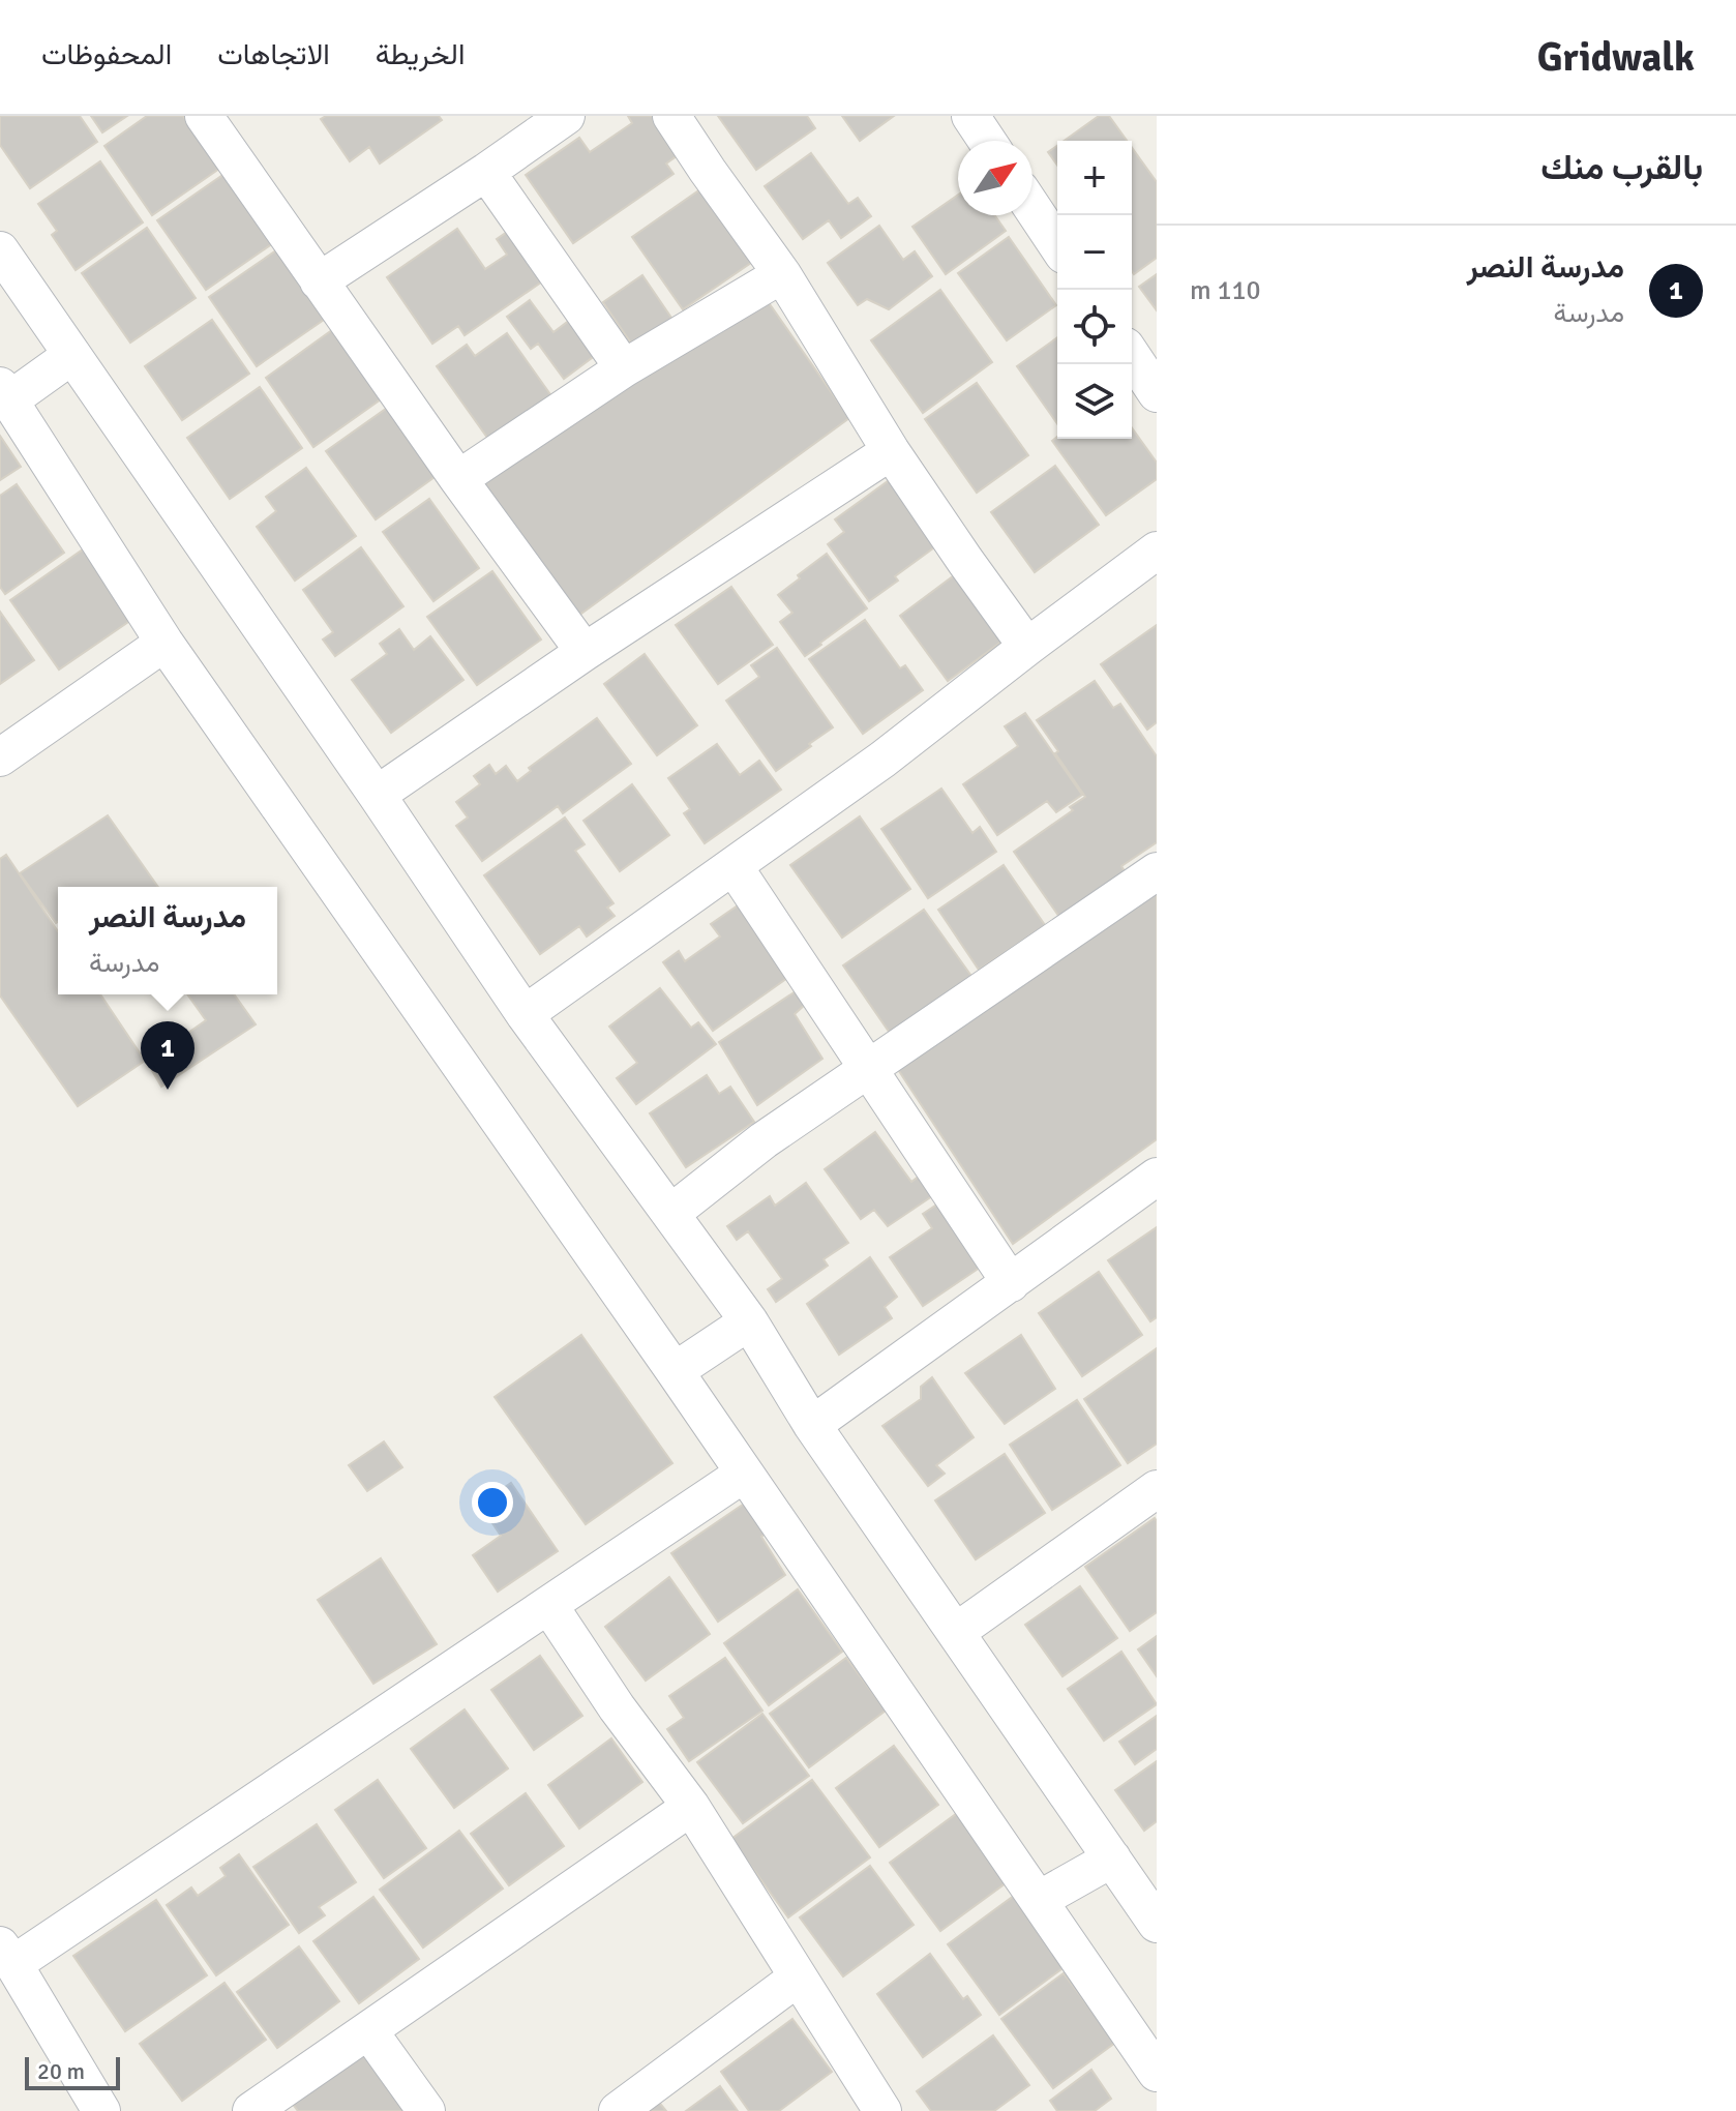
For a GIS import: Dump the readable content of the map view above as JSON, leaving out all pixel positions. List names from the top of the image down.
{
  "scale_bar": "20 m",
  "north": "top right",
  "page": {
    "header": "Gridwalk",
    "nav": ["الخريطة", "الاتجاهات", "المحفوظات"],
    "heading": "بالقرب منك",
    "map_buttons": ["+", "−"],
    "list": [
      {
        "mark": "1",
        "name": "مدرسة النصر",
        "note": "مدرسة",
        "value": "110 m"
      }
    ],
    "popup": ["مدرسة النصر", "مدرسة"],
    "pins": "1",
    "scale": "20 m"
  }
}
